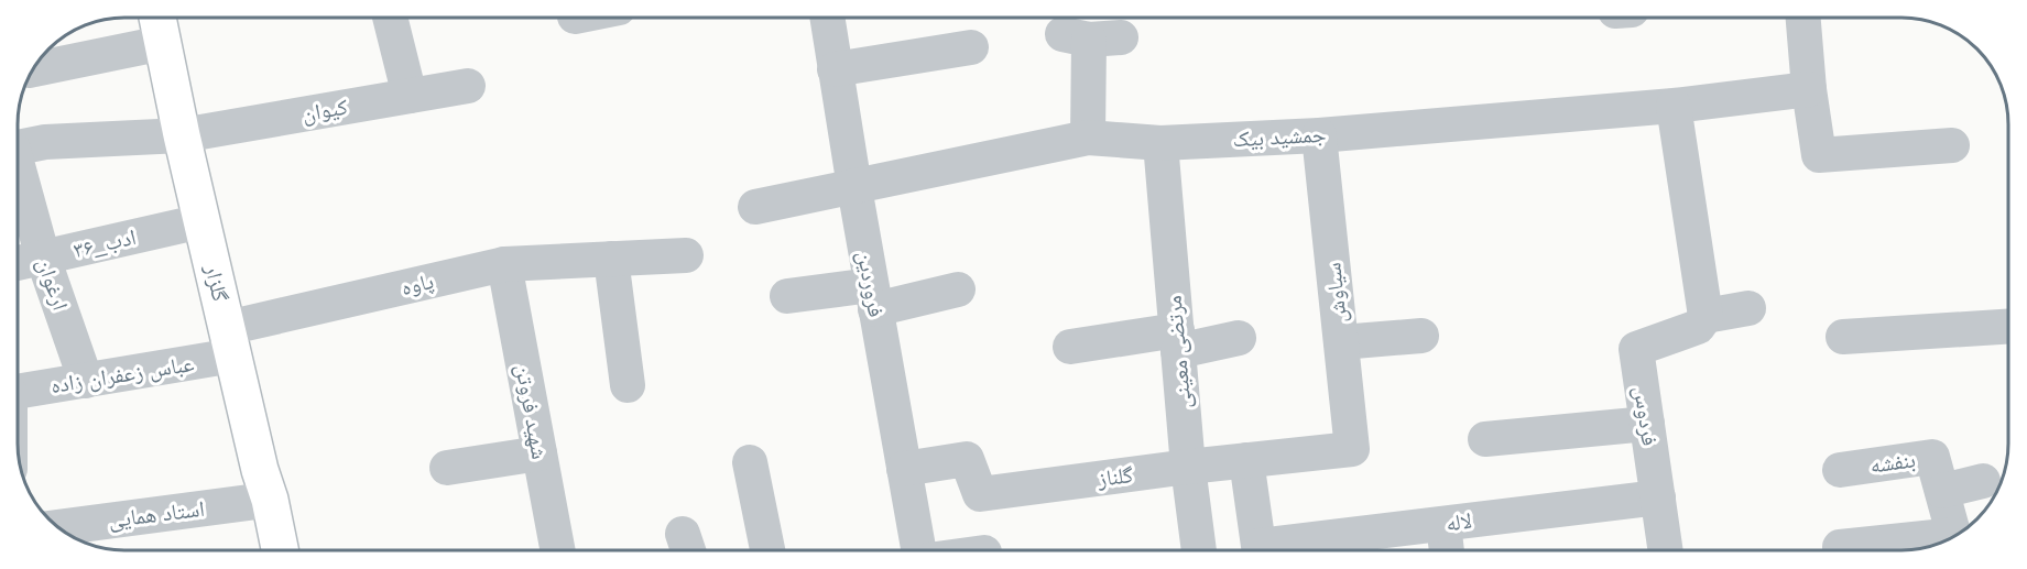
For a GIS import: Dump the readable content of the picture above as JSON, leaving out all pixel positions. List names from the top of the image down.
{
  "streets": {
    "main road": ["گلزار"],
    "street": [
      "کیوان",
      "جمشید بیک",
      "۳۶_ادب",
      "ارغوان",
      "پاوه",
      "فروردین",
      "سیاوش",
      "مرتضی معینی",
      "عباس زعفران زاده",
      "شهید فروتن",
      "فردوس",
      "بنفشه",
      "گلناز",
      "استاد همایی",
      "لاله"
    ]
  },
  "crossings": [
    ["کیوان", "گلزار"],
    ["جمشید بیک", "فروردین"],
    ["جمشید بیک", "سیاوش"],
    ["جمشید بیک", "مرتضی معینی"],
    ["۳۶_ادب", "گلزار"],
    ["۳۶_ادب", "ارغوان"],
    ["گلزار", "پاوه"],
    ["گلزار", "عباس زعفران زاده"],
    ["گلزار", "استاد همایی"],
    ["ارغوان", "عباس زعفران زاده"],
    ["پاوه", "عباس زعفران زاده"],
    ["پاوه", "شهید فروتن"],
    ["فروردین", "گلناز"],
    ["سیاوش", "گلناز"],
    ["مرتضی معینی", "گلناز"],
    ["فردوس", "لاله"]
  ]
}
